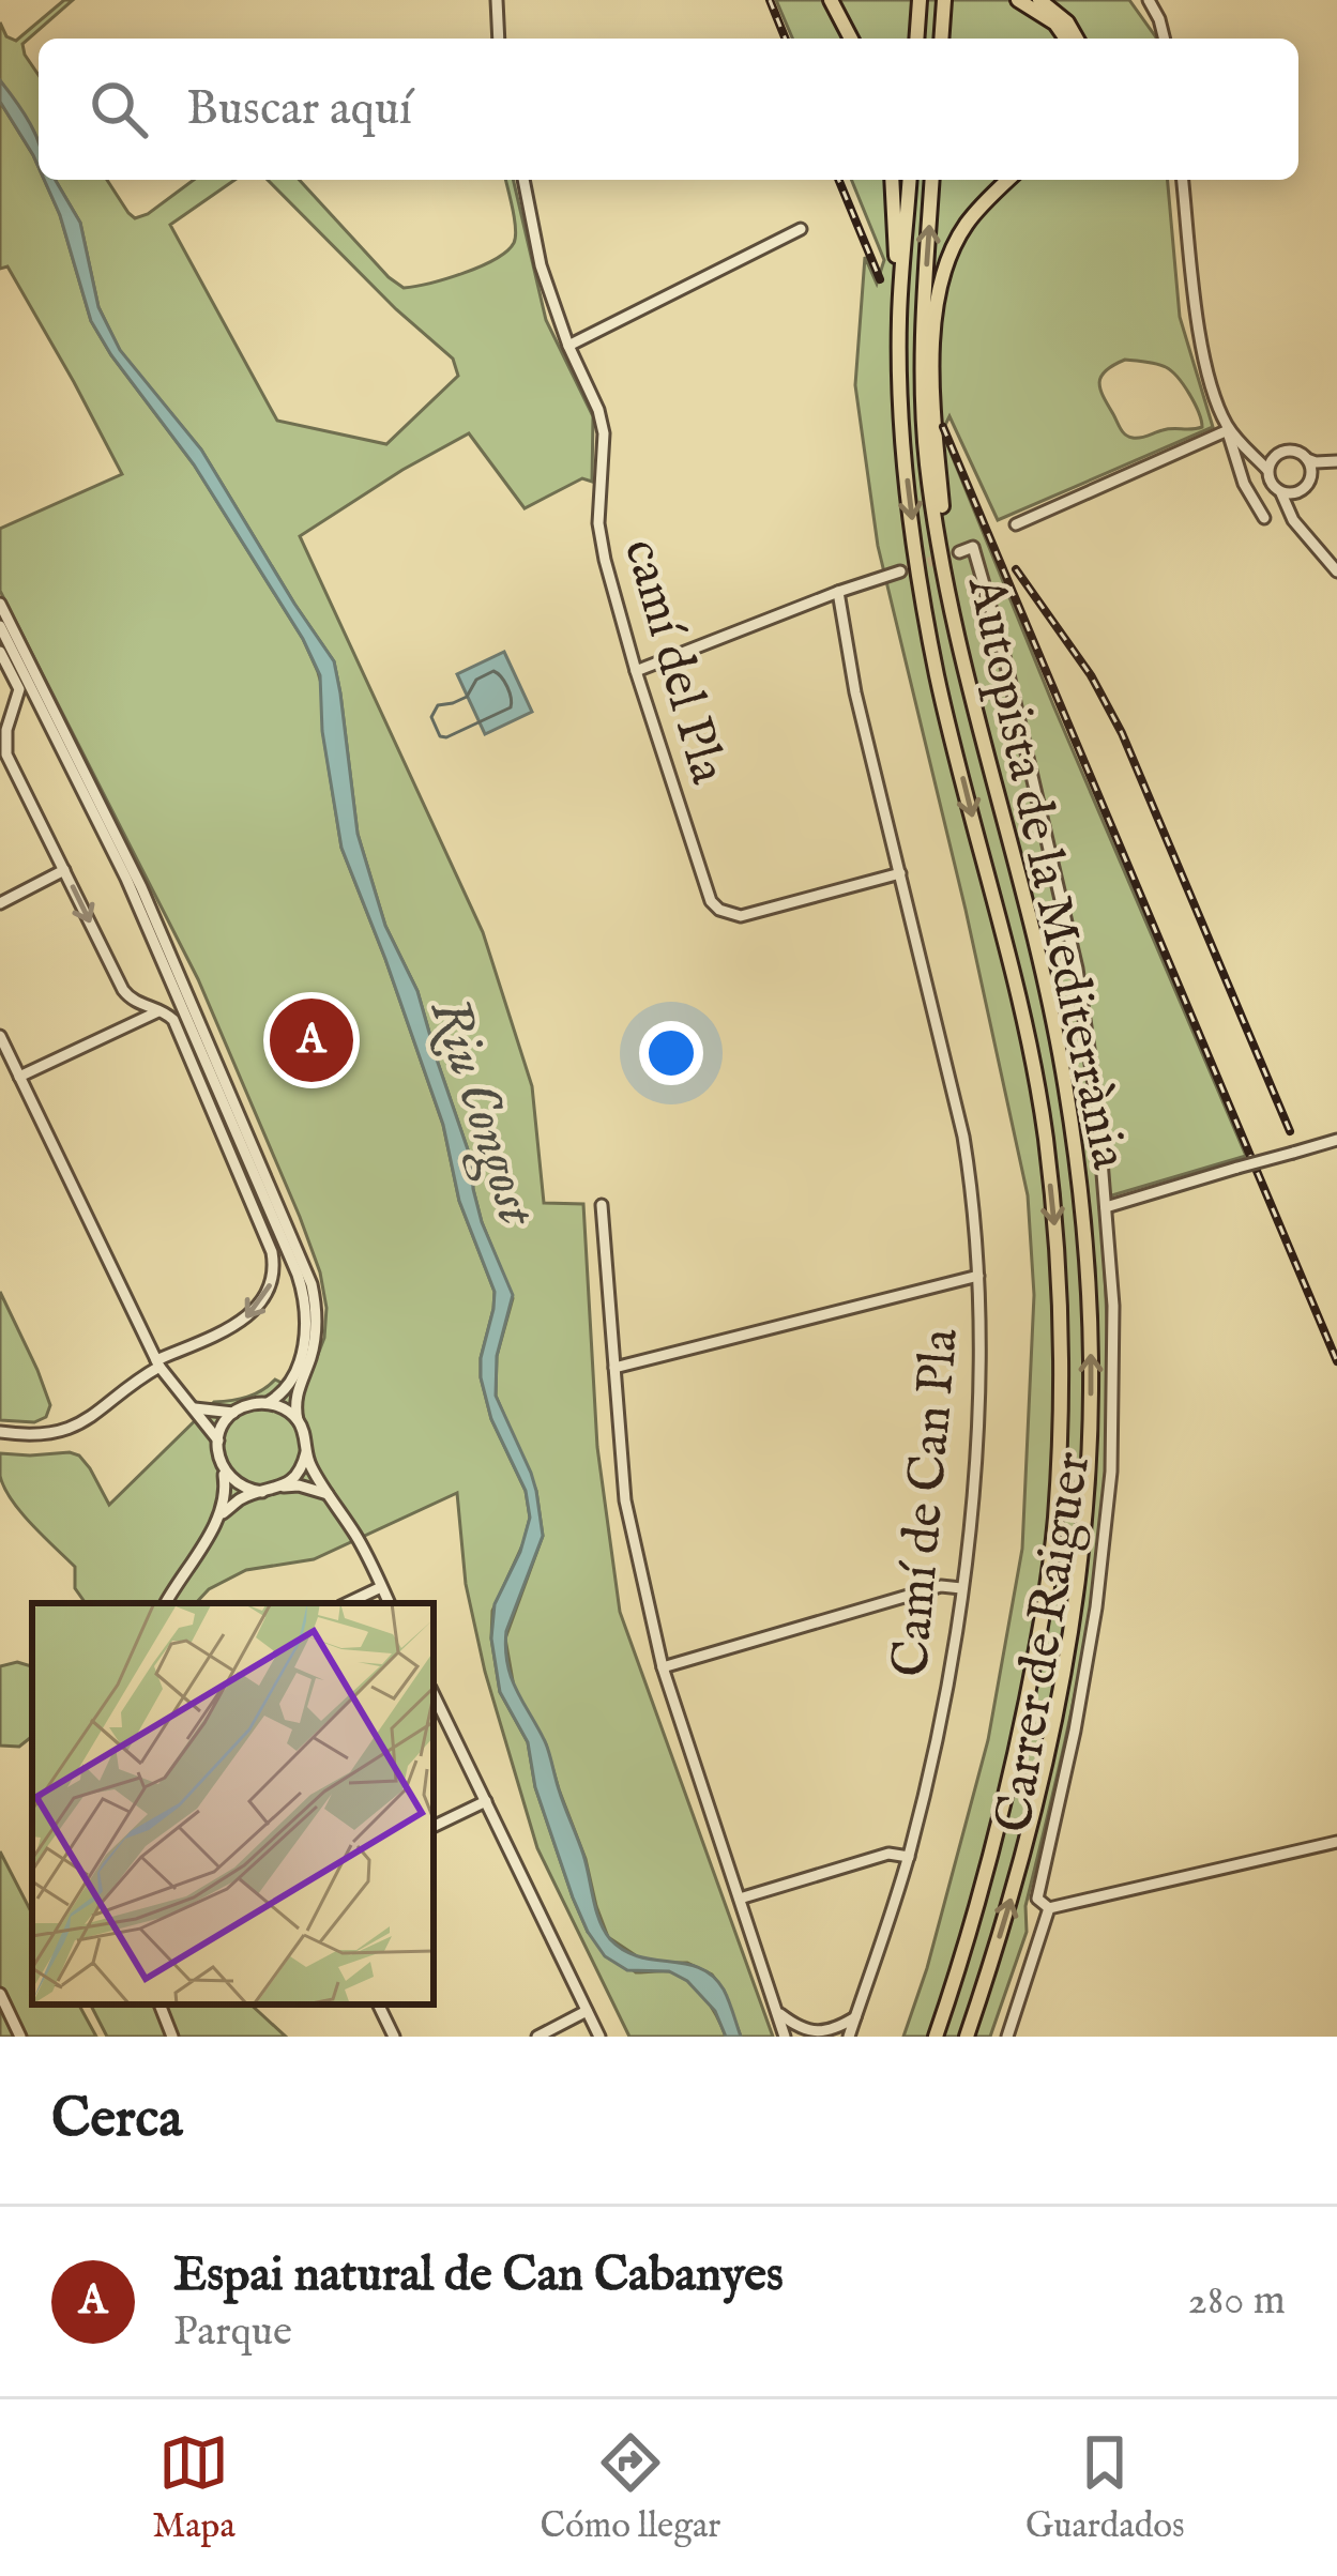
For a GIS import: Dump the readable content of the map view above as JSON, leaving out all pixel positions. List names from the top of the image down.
{
  "streets": {
    "highway": ["Autopista de la Mediterrània"],
    "street": ["camí del Pla", "Camí de Can Pla", "Carrer de Raiguer"]
  },
  "crossings": [
    ["camí del Pla", "Camí de Can Pla"]
  ],
  "water": ["Riu Congost"],
  "page": {
    "search": "Buscar aquí",
    "pins": "A",
    "heading": "Cerca",
    "list": [
      {
        "mark": "A",
        "name": "Espai natural de Can Cabanyes",
        "note": "Parque",
        "value": "280 m"
      }
    ],
    "nav": ["Mapa", "Cómo llegar", "Guardados"]
  }
}
